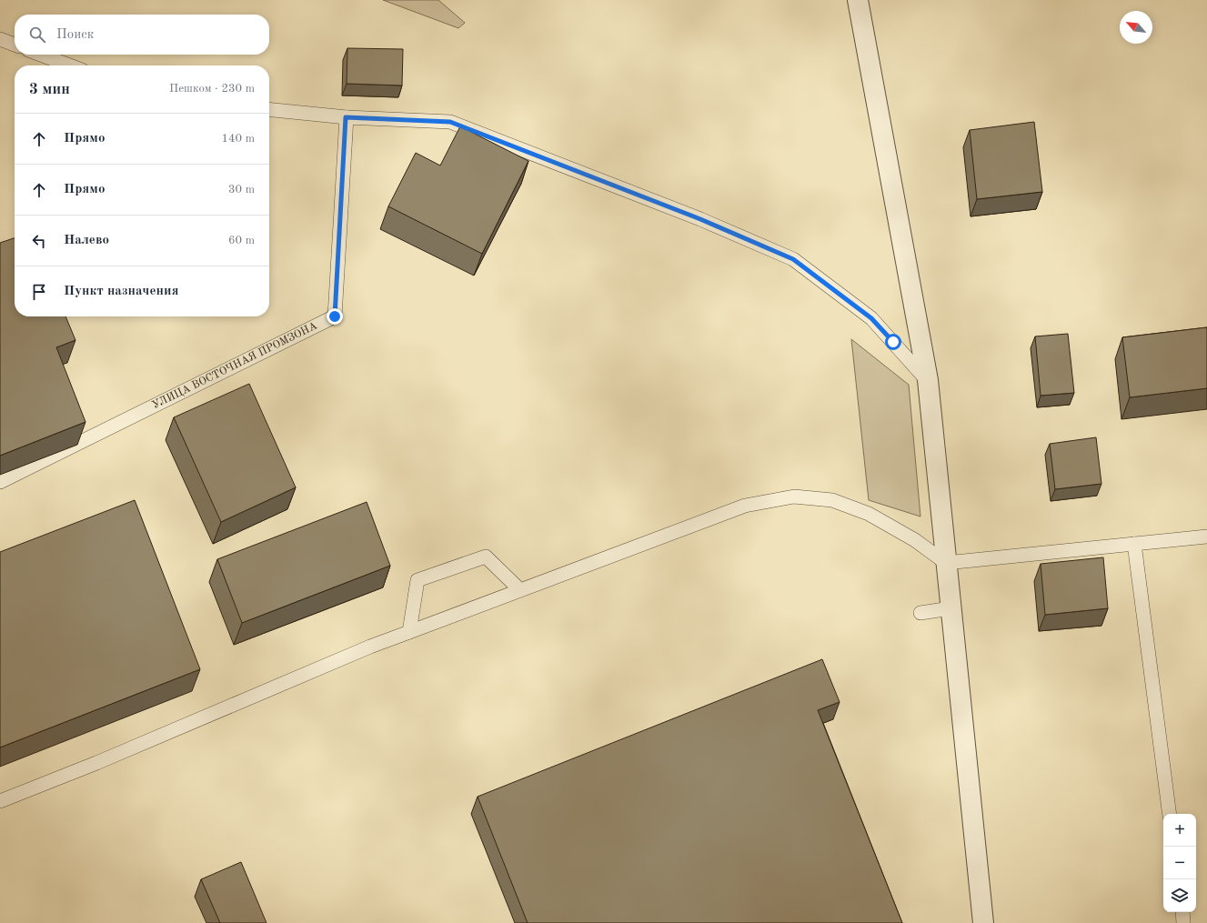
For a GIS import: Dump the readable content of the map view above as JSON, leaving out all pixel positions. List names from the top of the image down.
{
  "streets": {
    "lane": ["УЛИЦА ВОСТОЧНАЯ ПРОМЗОНА"]
  },
  "north": "top left",
  "page": {
    "search": "Поиск",
    "heading": ["3 мин", "Пешком · 230 m"],
    "list": [
      ["Прямо", "140 m"],
      ["Прямо", "30 m"],
      ["Налево", "60 m"],
      "Пункт назначения"
    ],
    "map_buttons": ["+", "−"]
  }
}
